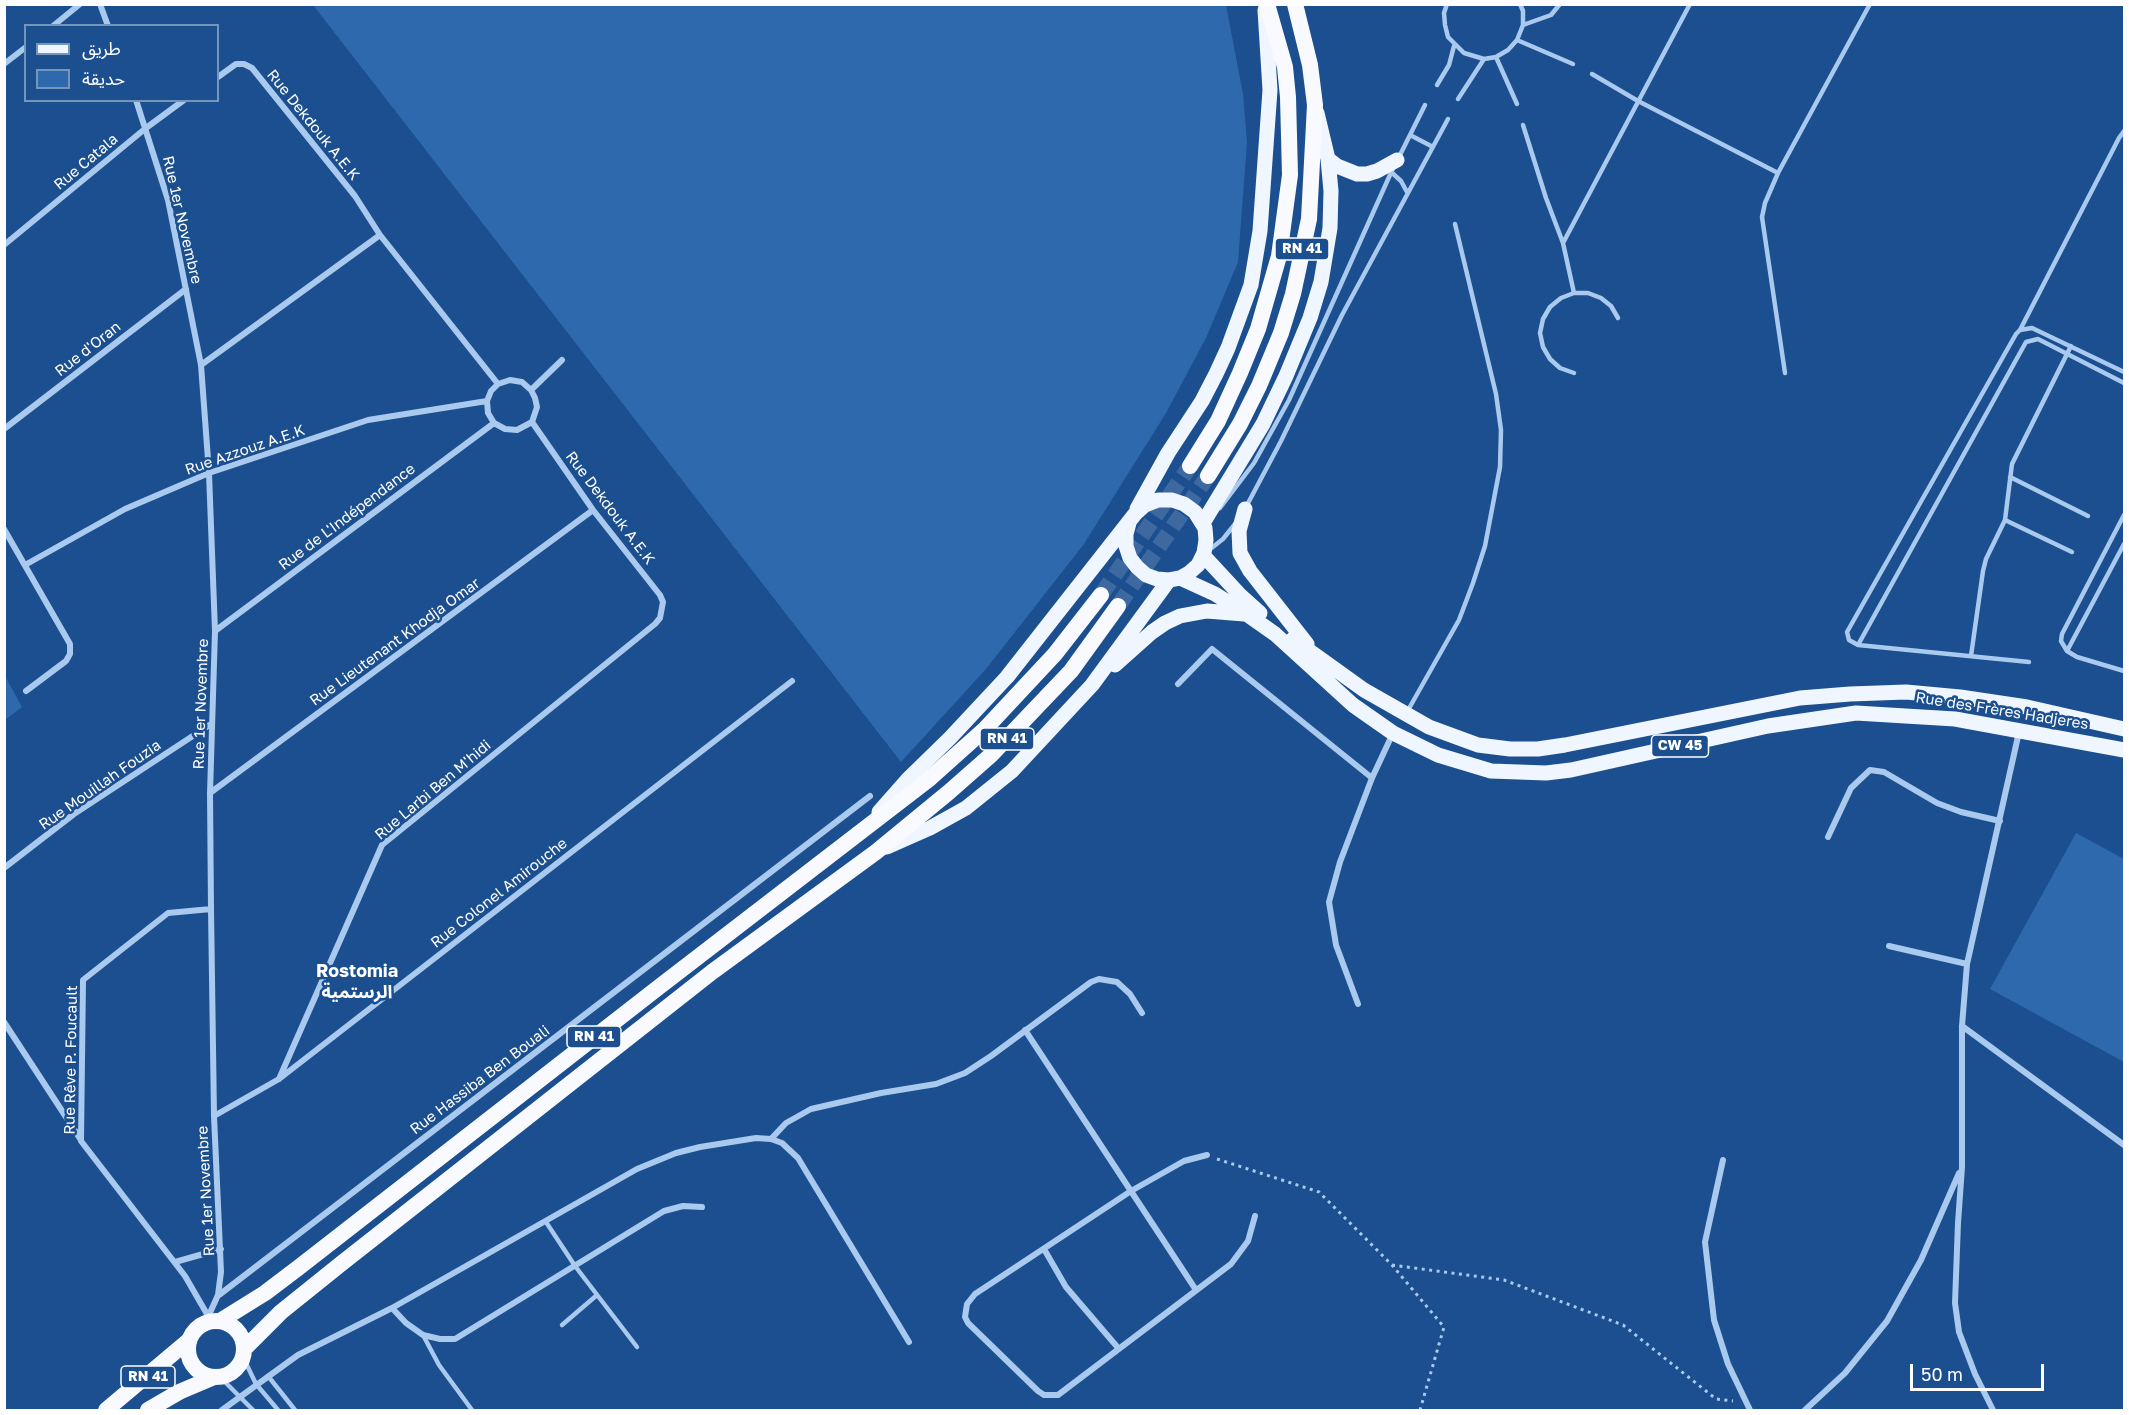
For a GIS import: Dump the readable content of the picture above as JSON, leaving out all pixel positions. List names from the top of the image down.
{
  "streets": {
    "highway": ["RN 41"],
    "main road": ["Rue des Frères Hadjeres", "CW 45"],
    "street": [
      "Rue Dekdouk A.E.K",
      "Rue Catala",
      "Rue 1er Novembre",
      "Rue d'Oran",
      "Rue Azzouz A.E.K",
      "Rue de L'Indépendance",
      "Rue Lieutenant Khodja Omar",
      "Rue Mouillah Fouzia",
      "Rue Larbi Ben M'hidi",
      "Rue Colonel Amirouche",
      "Rue Rêve P. Foucault",
      "Rue Hassiba Ben Bouali"
    ]
  },
  "crossings": [
    ["Rue Dekdouk A.E.K", "Rue Azzouz A.E.K"],
    ["Rue Dekdouk A.E.K", "Rue de L'Indépendance"],
    ["Rue Dekdouk A.E.K", "Rue Lieutenant Khodja Omar"],
    ["Rue Dekdouk A.E.K", "Rue Larbi Ben M'hidi"],
    ["Rue Catala", "Rue 1er Novembre"],
    ["Rue 1er Novembre", "RN 41"],
    ["Rue 1er Novembre", "Rue d'Oran"],
    ["Rue 1er Novembre", "Rue Azzouz A.E.K"],
    ["Rue 1er Novembre", "Rue de L'Indépendance"],
    ["Rue 1er Novembre", "Rue Lieutenant Khodja Omar"],
    ["Rue 1er Novembre", "Rue Mouillah Fouzia"],
    ["Rue 1er Novembre", "Rue Colonel Amirouche"],
    ["Rue 1er Novembre", "Rue Rêve P. Foucault"],
    ["Rue 1er Novembre", "Rue Hassiba Ben Bouali"],
    ["RN 41", "Rue Rêve P. Foucault"],
    ["Rue Azzouz A.E.K", "Rue de L'Indépendance"],
    ["Rue Larbi Ben M'hidi", "Rue Colonel Amirouche"]
  ],
  "districts": ["Rostomia الرستمية"],
  "legend": ["طريق", "حديقة"],
  "scale_bar": "50 m"
}
